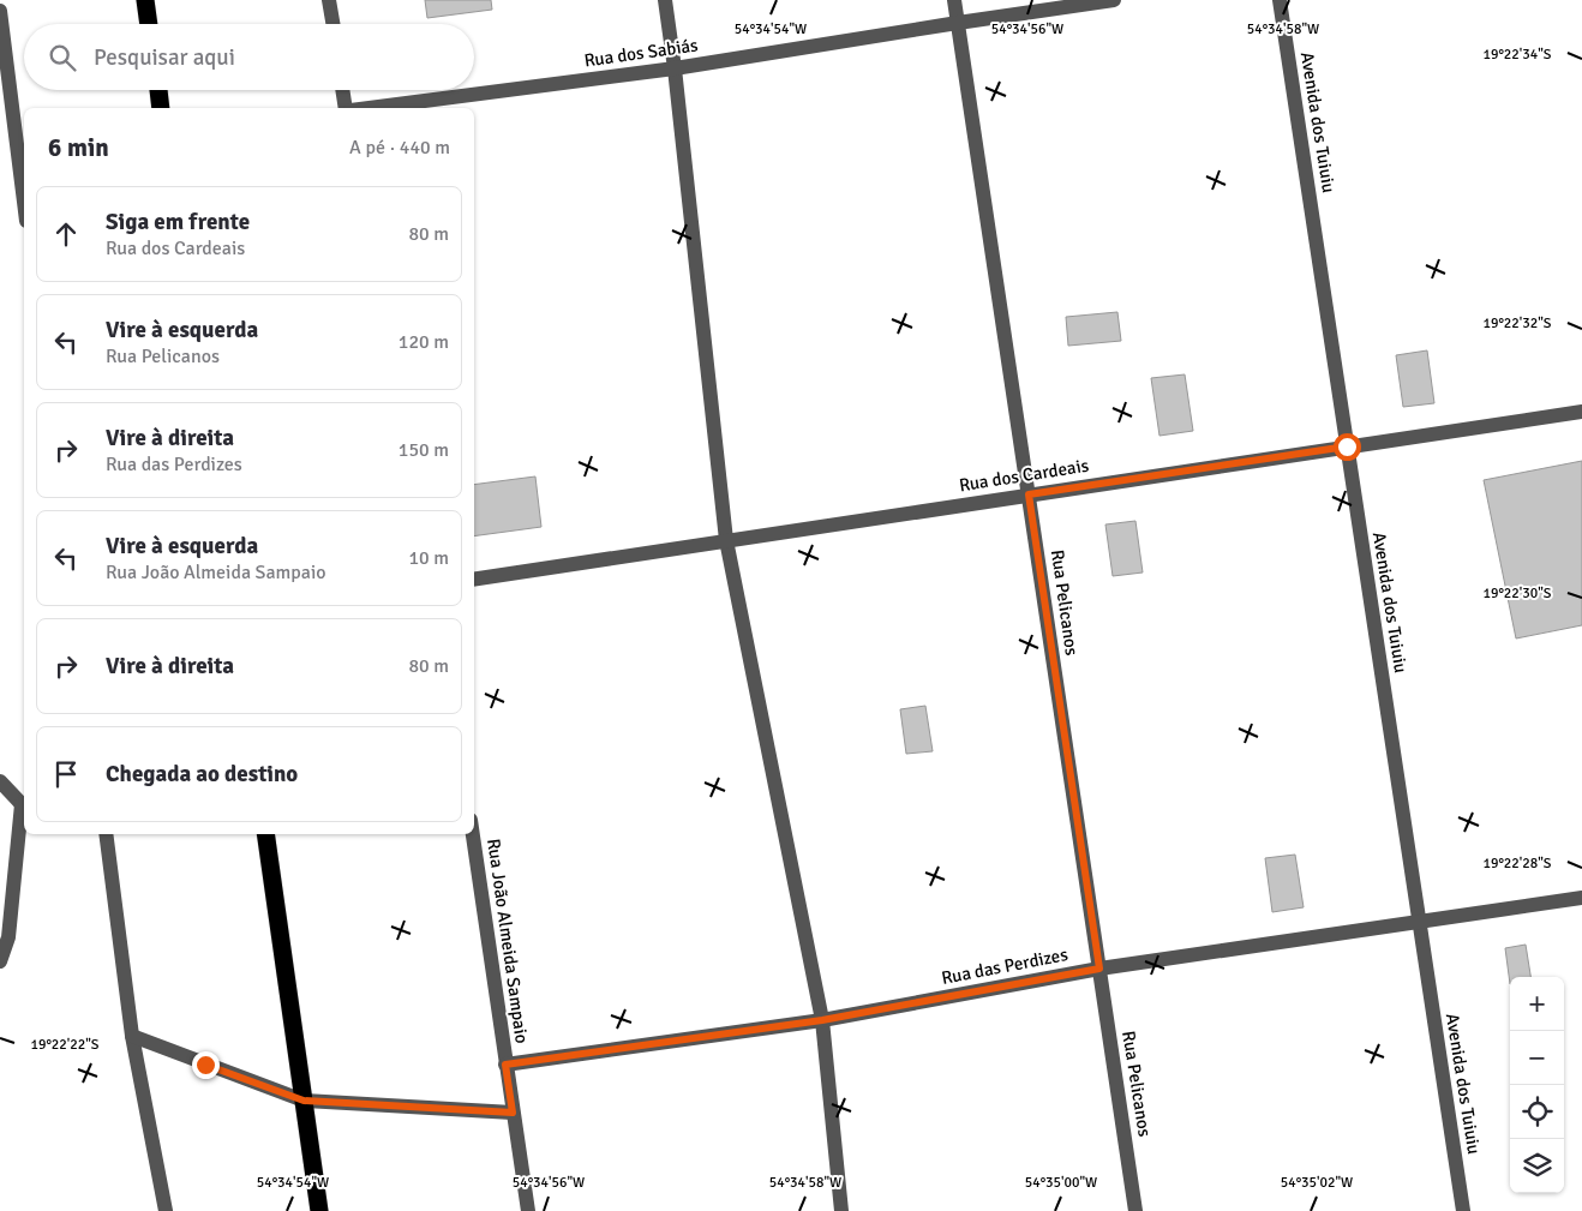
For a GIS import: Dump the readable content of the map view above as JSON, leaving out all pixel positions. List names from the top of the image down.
{
  "streets": {
    "street": [
      "Rua dos Sabiás",
      "Avenida dos Tuiuiu",
      "Rua dos Cardeais",
      "Rua Pelicanos",
      "Rua João Almeida Sampaio",
      "Rua das Perdizes"
    ]
  },
  "crossings": [
    ["Rua dos Sabiás", "Rua Pelicanos"],
    ["Avenida dos Tuiuiu", "Rua dos Cardeais"],
    ["Avenida dos Tuiuiu", "Rua das Perdizes"],
    ["Rua dos Cardeais", "Rua Pelicanos"],
    ["Rua Pelicanos", "Rua das Perdizes"],
    ["Rua João Almeida Sampaio", "Rua das Perdizes"]
  ],
  "page": {
    "search": "Pesquisar aqui",
    "heading": ["6 min", "A pé · 440 m"],
    "list": [
      ["Siga em frente", "Rua dos Cardeais", "80 m"],
      ["Vire à esquerda", "Rua Pelicanos", "120 m"],
      ["Vire à direita", "Rua das Perdizes", "150 m"],
      ["Vire à esquerda", "Rua João Almeida Sampaio", "10 m"],
      ["Vire à direita", "80 m"],
      "Chegada ao destino"
    ],
    "map_buttons": ["+", "−"]
  },
  "coordinates": [
    "54°34'54\"W",
    "54°34'56\"W",
    "54°34'58\"W",
    "19°22'34\"S",
    "19°22'32\"S",
    "19°22'30\"S",
    "19°22'28\"S",
    "19°22'22\"S",
    "54°35'00\"W",
    "54°35'02\"W"
  ]
}
